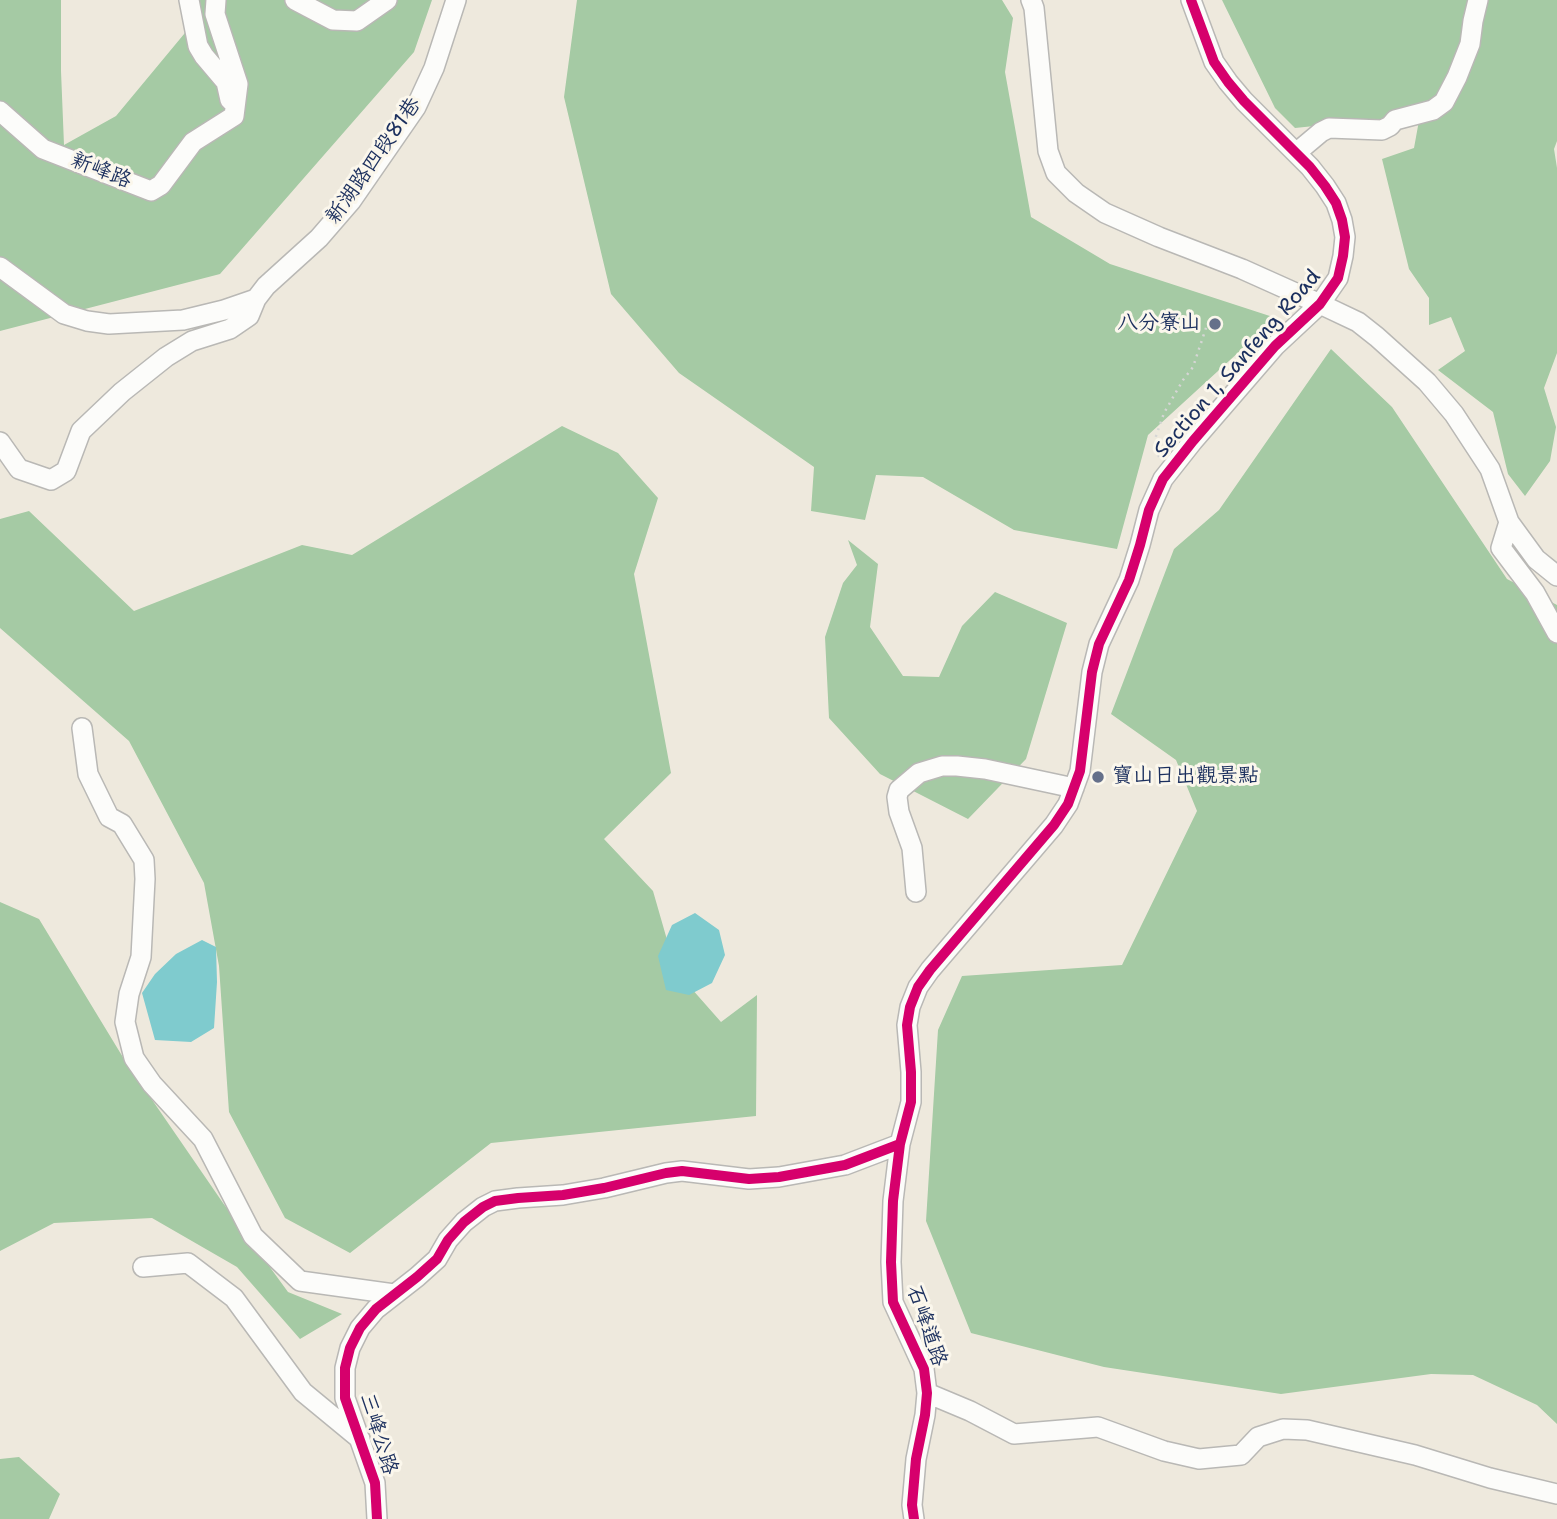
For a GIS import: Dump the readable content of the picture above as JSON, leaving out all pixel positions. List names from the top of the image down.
{
  "streets": {
    "street": [
      "新湖路四段81巷",
      "新峰路",
      "Section 1, Sanfeng Road",
      "石峰道路",
      "三峰公路"
    ]
  },
  "crossings": [
    ["Section 1, Sanfeng Road", "石峰道路"]
  ],
  "places": ["八分寮山", "寶山日出觀景點"]
}
